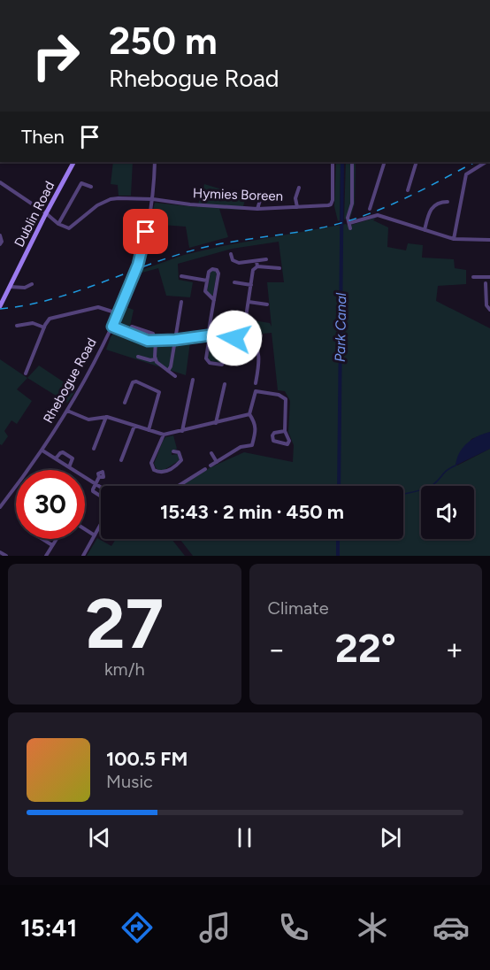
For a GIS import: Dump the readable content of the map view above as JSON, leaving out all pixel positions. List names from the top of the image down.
{
  "streets": {
    "main road": ["Dublin Road"],
    "street": ["Hymies Boreen", "Rhebogue Road"]
  },
  "crossings": [
    ["Hymies Boreen", "Rhebogue Road"]
  ],
  "water": ["Park Canal"],
  "page": {
    "turn": ["250 m", "Rhebogue Road"],
    "then": "Then",
    "limit": "30",
    "trip": "15:43 · 2 min · 450 m",
    "tile": [
      ["27", "km/h"],
      "Climate"
    ],
    "heat": ["−", "22°", "+"],
    "song": ["100.5 FM", "Music"],
    "tabs": "15:41"
  }
}
